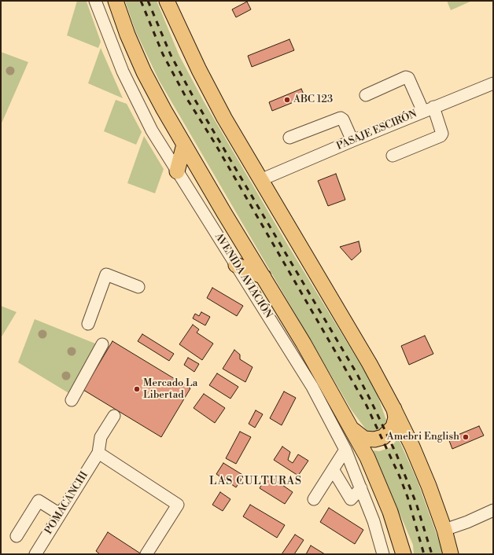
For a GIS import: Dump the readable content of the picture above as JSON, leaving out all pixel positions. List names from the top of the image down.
{
  "streets": {
    "main road": ["AVENIDA AVIACIÓN"],
    "street": ["PASAJE ESCIRÓN", "POMACANCHI"]
  },
  "districts": ["LAS CULTURAS"],
  "places": ["ABC 123", "Mercado La Libertad", "Amebri English"]
}
